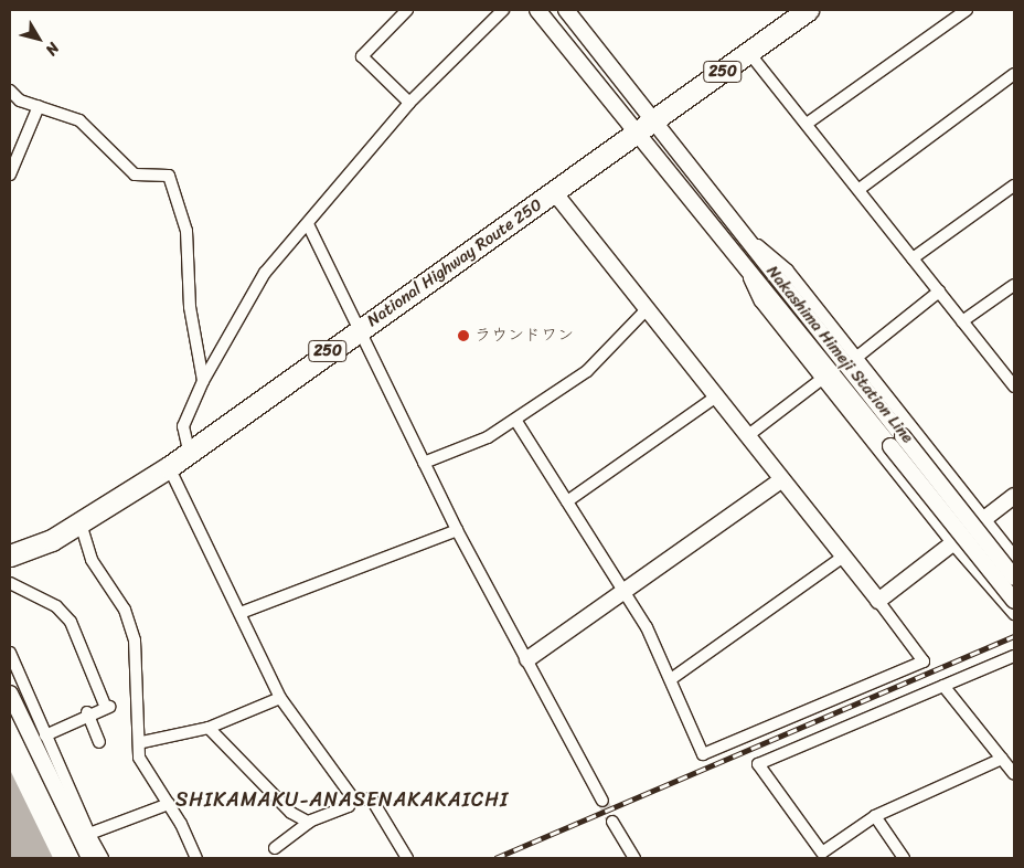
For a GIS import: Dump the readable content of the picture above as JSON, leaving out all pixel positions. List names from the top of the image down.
{
  "streets": {
    "highway": ["250", "National Highway Route 250"],
    "street": ["Nakashima Himeji Station Line"]
  },
  "crossings": [
    ["National Highway Route 250", "Nakashima Himeji Station Line"]
  ],
  "districts": ["SHIKAMAKU-ANASENAKAKAICHI"],
  "places": ["ラウンドワン"],
  "north": "bottom right"
}
